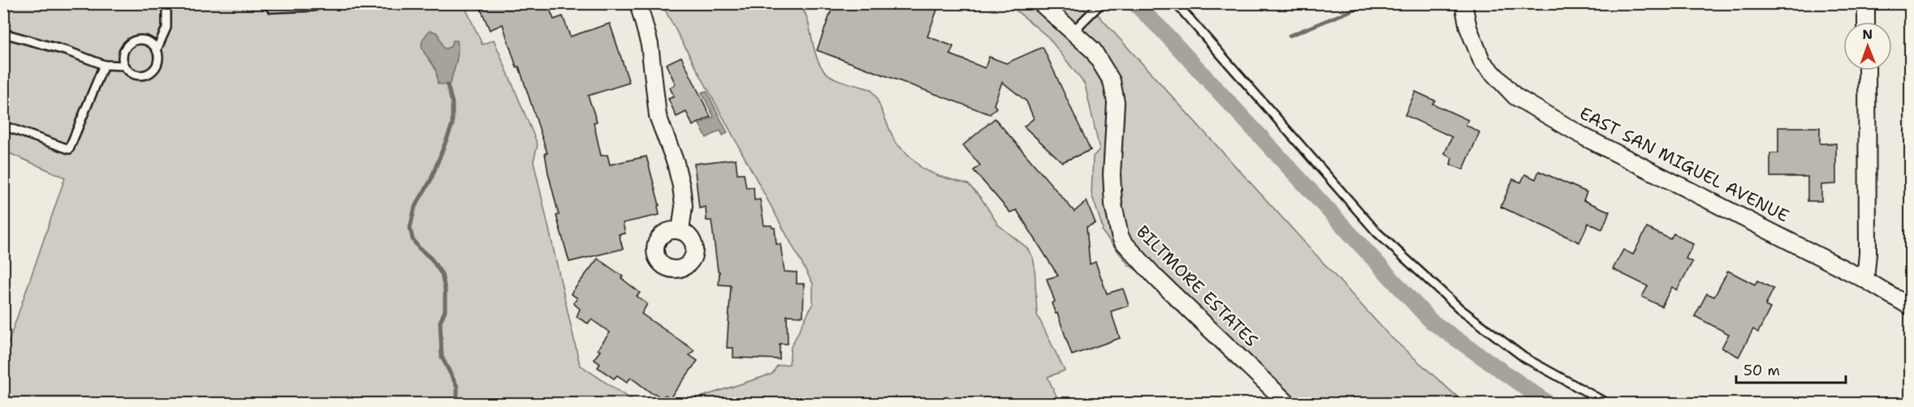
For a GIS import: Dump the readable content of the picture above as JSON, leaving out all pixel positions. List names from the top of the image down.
{
  "streets": {
    "street": ["EAST SAN MIGUEL AVENUE", "BILTMORE ESTATES"]
  },
  "scale_bar": "50 m",
  "north": "top"
}
